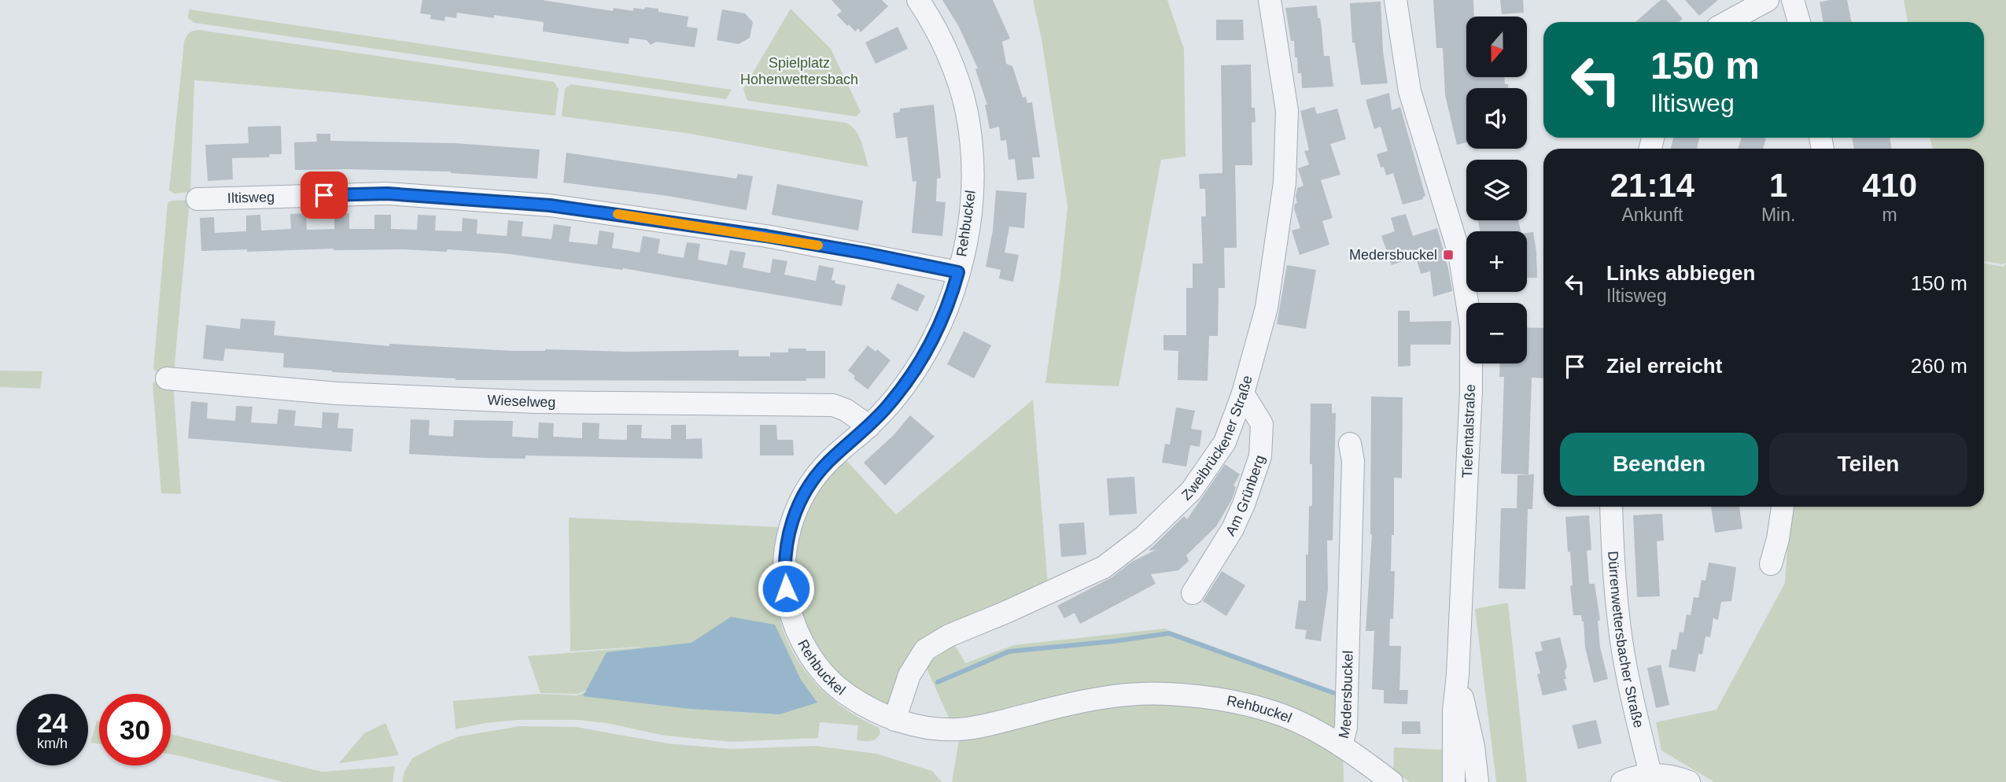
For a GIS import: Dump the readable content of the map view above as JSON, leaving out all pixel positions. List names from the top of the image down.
{
  "streets": {
    "street": [
      "Iltisweg",
      "Rehbuckel",
      "Wieselweg",
      "Tiefentalstraße",
      "Zweibrückener Straße",
      "Am Grünberg",
      "Dürrenwettersbacher Straße",
      "Medersbuckel"
    ]
  },
  "crossings": [
    ["Iltisweg", "Rehbuckel"],
    ["Rehbuckel", "Wieselweg"],
    ["Rehbuckel", "Zweibrückener Straße"],
    ["Rehbuckel", "Medersbuckel"],
    ["Zweibrückener Straße", "Am Grünberg"]
  ],
  "parks": ["Spielplatz Hohenwettersbach"],
  "places": {
    "transit": ["Medersbuckel"]
  },
  "north": "bottom",
  "page": {
    "map_buttons": ["+", "−"],
    "turn": ["150 m", "Iltisweg"],
    "eta": [
      "21:14",
      "Ankunft",
      "1",
      "Min.",
      "410",
      "m"
    ],
    "list": [
      {
        "name": "Links abbiegen",
        "note": "Iltisweg",
        "value": "150 m"
      },
      {
        "name": "Ziel erreicht",
        "value": "260 m"
      }
    ],
    "buttons": ["Beenden", "Teilen"],
    "speed": "24 km/h",
    "limit": "30"
  }
}
